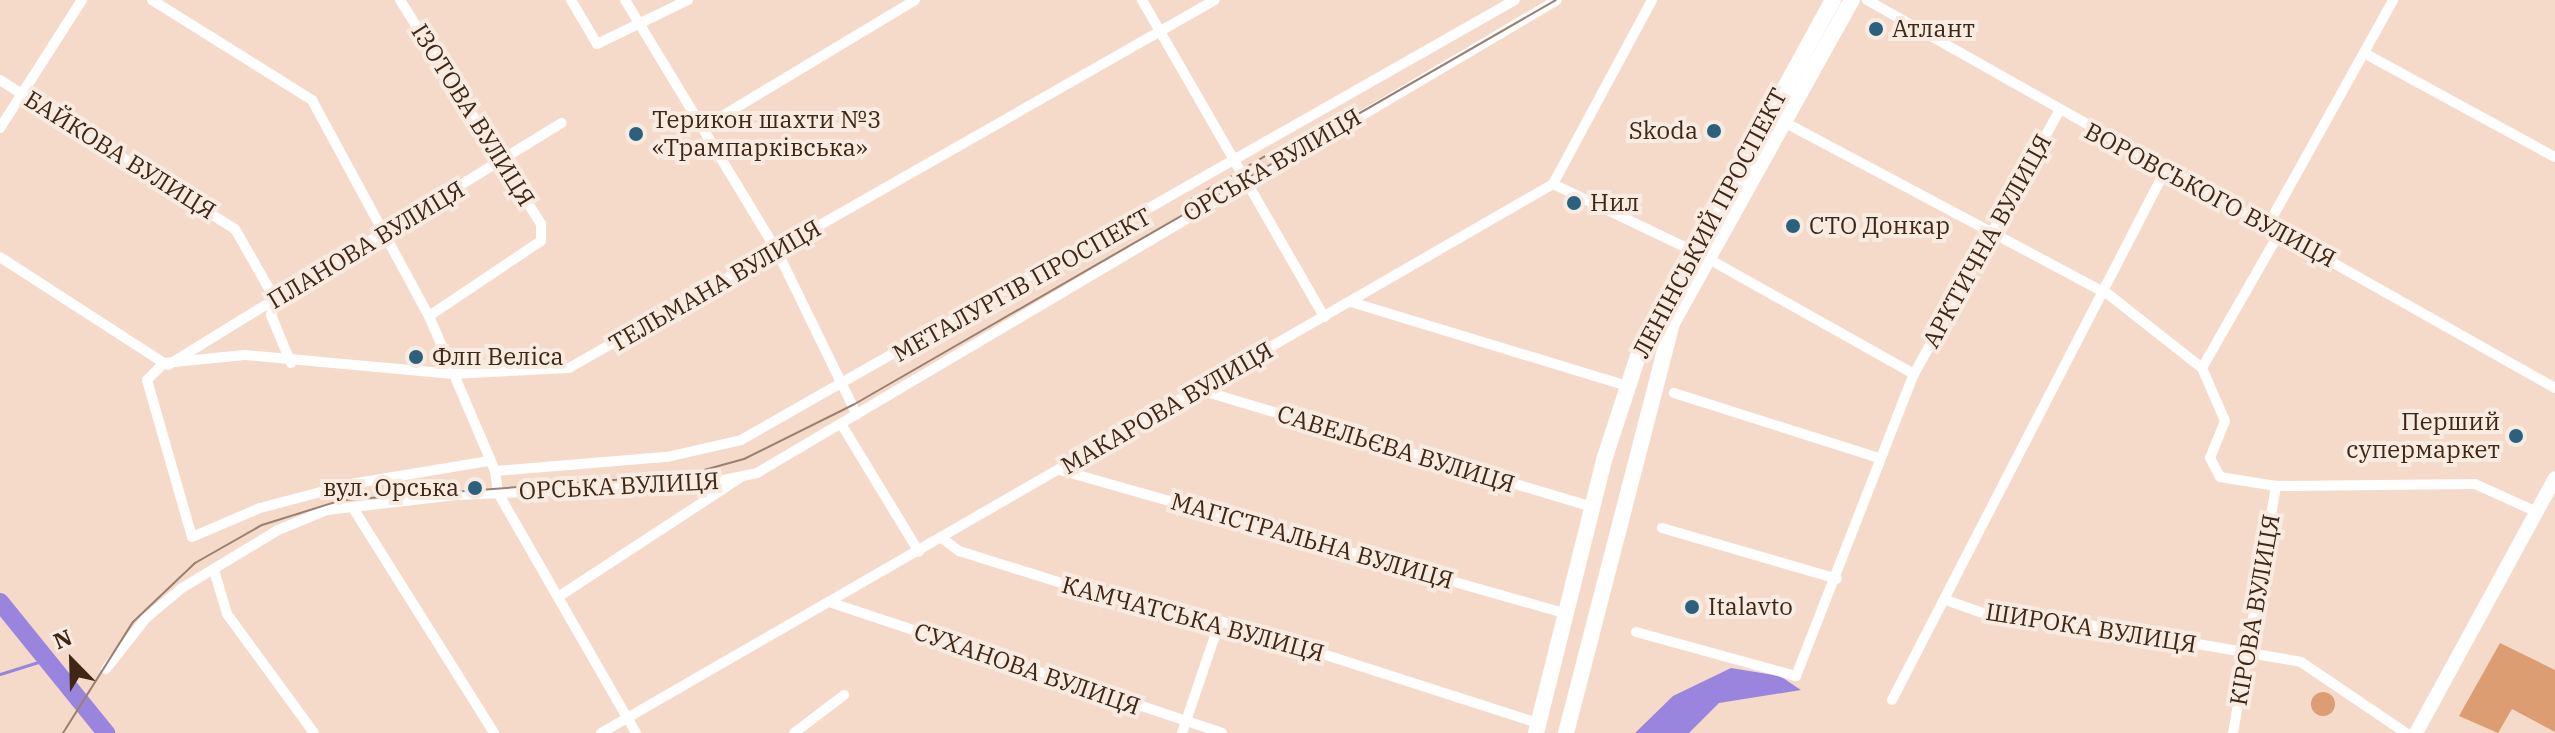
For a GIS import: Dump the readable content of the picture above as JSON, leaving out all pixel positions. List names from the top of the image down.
{
  "streets": {
    "main road": ["ЛЕНІНСЬКИЙ ПРОСПЕКТ"],
    "street": [
      "ІЗОТОВА ВУЛИЦЯ",
      "БАЙКОВА ВУЛИЦЯ",
      "ОРСЬКА ВУЛИЦЯ",
      "ВОРОВСЬКОГО ВУЛИЦЯ",
      "АРКТИЧНА ВУЛИЦЯ",
      "ПЛАНОВА ВУЛИЦЯ",
      "МЕТАЛУРГІВ ПРОСПЕКТ",
      "ТЕЛЬМАНА ВУЛИЦЯ",
      "МАКАРОВА ВУЛИЦЯ",
      "САВЕЛЬЄВА ВУЛИЦЯ",
      "МАГІСТРАЛЬНА ВУЛИЦЯ",
      "КІРОВА ВУЛИЦЯ",
      "КАМЧАТСЬКА ВУЛИЦЯ",
      "ШИРОКА ВУЛИЦЯ",
      "СУХАНОВА ВУЛИЦЯ"
    ]
  },
  "crossings": [
    ["ІЗОТОВА ВУЛИЦЯ", "ПЛАНОВА ВУЛИЦЯ"],
    ["БАЙКОВА ВУЛИЦЯ", "ПЛАНОВА ВУЛИЦЯ"],
    ["БАЙКОВА ВУЛИЦЯ", "ТЕЛЬМАНА ВУЛИЦЯ"],
    ["ОРСЬКА ВУЛИЦЯ", "МАКАРОВА ВУЛИЦЯ"],
    ["ВОРОВСЬКОГО ВУЛИЦЯ", "АРКТИЧНА ВУЛИЦЯ"],
    ["ВОРОВСЬКОГО ВУЛИЦЯ", "ШИРОКА ВУЛИЦЯ"],
    ["ЛЕНІНСЬКИЙ ПРОСПЕКТ", "САВЕЛЬЄВА ВУЛИЦЯ"],
    ["ЛЕНІНСЬКИЙ ПРОСПЕКТ", "МАГІСТРАЛЬНА ВУЛИЦЯ"],
    ["ЛЕНІНСЬКИЙ ПРОСПЕКТ", "КАМЧАТСЬКА ВУЛИЦЯ"],
    ["ПЛАНОВА ВУЛИЦЯ", "ТЕЛЬМАНА ВУЛИЦЯ"],
    ["МАКАРОВА ВУЛИЦЯ", "САВЕЛЬЄВА ВУЛИЦЯ"],
    ["МАКАРОВА ВУЛИЦЯ", "МАГІСТРАЛЬНА ВУЛИЦЯ"],
    ["МАКАРОВА ВУЛИЦЯ", "КАМЧАТСЬКА ВУЛИЦЯ"],
    ["МАКАРОВА ВУЛИЦЯ", "СУХАНОВА ВУЛИЦЯ"],
    ["КІРОВА ВУЛИЦЯ", "ШИРОКА ВУЛИЦЯ"]
  ],
  "places": [
    "Атлант",
    "Skoda",
    "Терикон шахти №3 «Трампарківська»",
    "Нил",
    "СТО Донкар",
    "Флп Веліса",
    "Перший супермаркет",
    "вул. Орська",
    "Italavto"
  ],
  "north": "top left"
}
